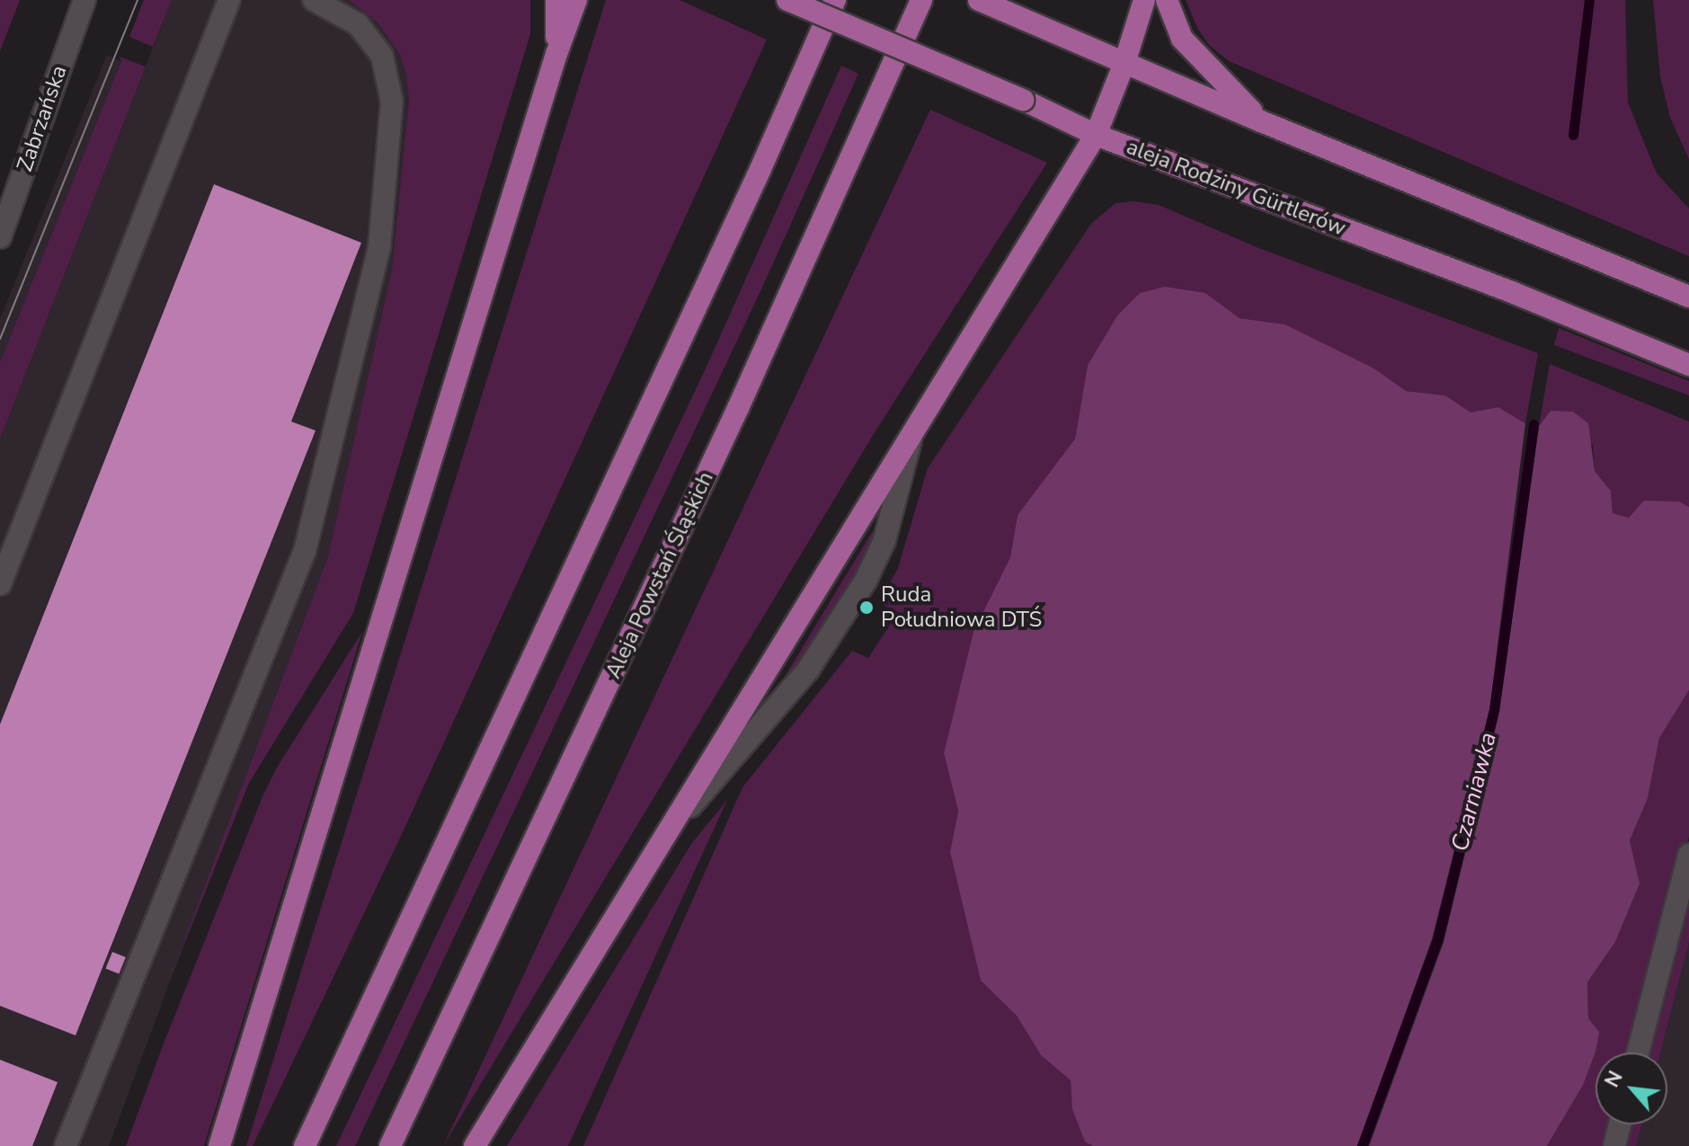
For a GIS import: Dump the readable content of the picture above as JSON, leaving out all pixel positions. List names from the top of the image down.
{
  "streets": {
    "main road": ["aleja Rodziny Gürtlerów", "Aleja Powstań Śląskich"],
    "street": ["Zabrzańska"]
  },
  "water": ["Czarniawka"],
  "places": ["Ruda Południowa DTŚ"],
  "north": "top left"
}
